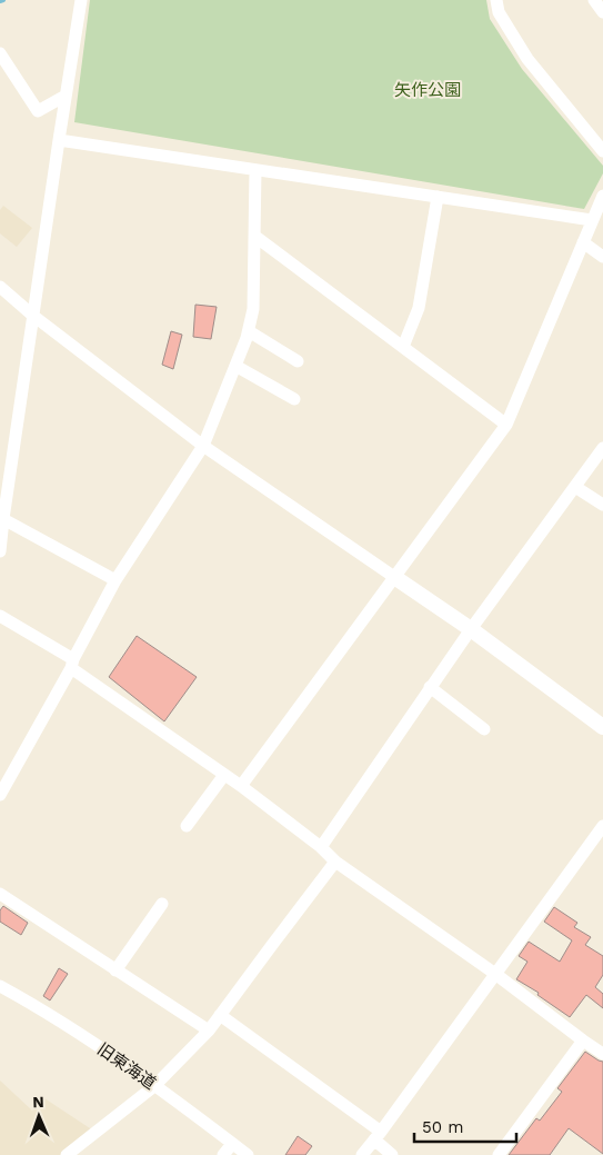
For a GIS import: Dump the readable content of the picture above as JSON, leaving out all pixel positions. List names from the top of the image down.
{
  "streets": {
    "street": ["旧東海道"]
  },
  "parks": ["矢作公園"],
  "scale_bar": "50 m",
  "north": "top"
}
